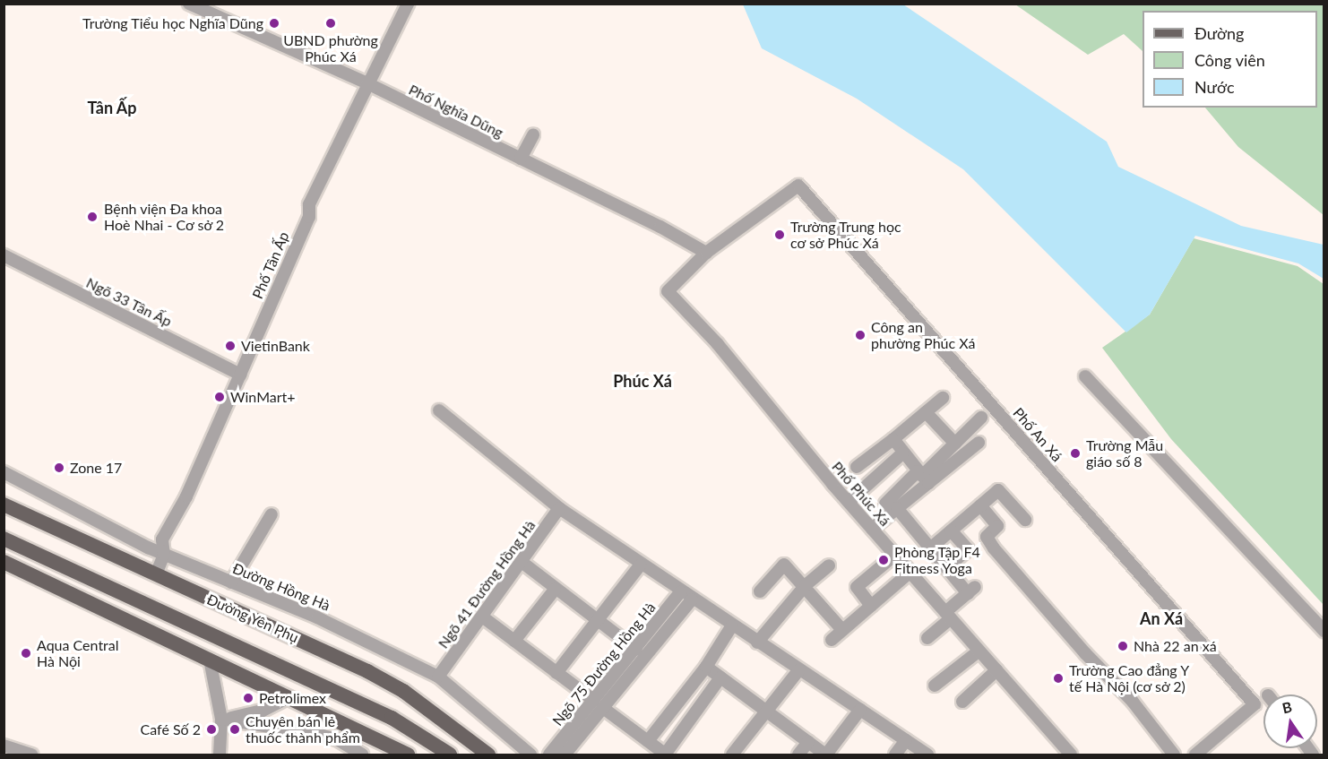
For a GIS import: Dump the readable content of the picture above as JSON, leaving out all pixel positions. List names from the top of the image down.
{
  "streets": {
    "main road": ["Đường Yên Phụ"],
    "street": [
      "Phố Nghĩa Dũng",
      "Phố Tân Ấp",
      "Ngõ 33 Tân Ấp",
      "Phố An Xá",
      "Phố Phúc Xá",
      "Ngõ 41 Đường Hồng Hà",
      "Đường Hồng Hà",
      "Ngõ 75 Đường Hồng Hà"
    ]
  },
  "crossings": [
    ["Phố Nghĩa Dũng", "Phố Tân Ấp"],
    ["Phố Nghĩa Dũng", "Phố An Xá"],
    ["Phố Nghĩa Dũng", "Phố Phúc Xá"],
    ["Phố Tân Ấp", "Ngõ 33 Tân Ấp"],
    ["Phố An Xá", "Phố Phúc Xá"],
    ["Ngõ 41 Đường Hồng Hà", "Đường Hồng Hà"]
  ],
  "districts": ["Tân Ấp", "Phúc Xá", "An Xá"],
  "places": [
    "Trường Tiểu học Nghĩa Dũng",
    "UBND phường Phúc Xá",
    "Bệnh viện Đa khoa Hoè Nhai - Cơ sở 2",
    "Trường Trung học cơ sở Phúc Xá",
    "Công an phường Phúc Xá",
    "VietinBank",
    "WinMart+",
    "Trường Mẫu giáo số 8",
    "Zone 17",
    "Phòng Tập F4 Fitness Yoga",
    "Nhà 22 an xá",
    "Aqua Central Hà Nội",
    "Trường Cao đẳng Y tế Hà Nội (cơ sở 2)",
    "Petrolimex",
    "Café Số 2",
    "Chuyên bán lẻ thuốc thành phẩm"
  ],
  "legend": ["Đường", "Công viên", "Nước"],
  "north": "top"
}
